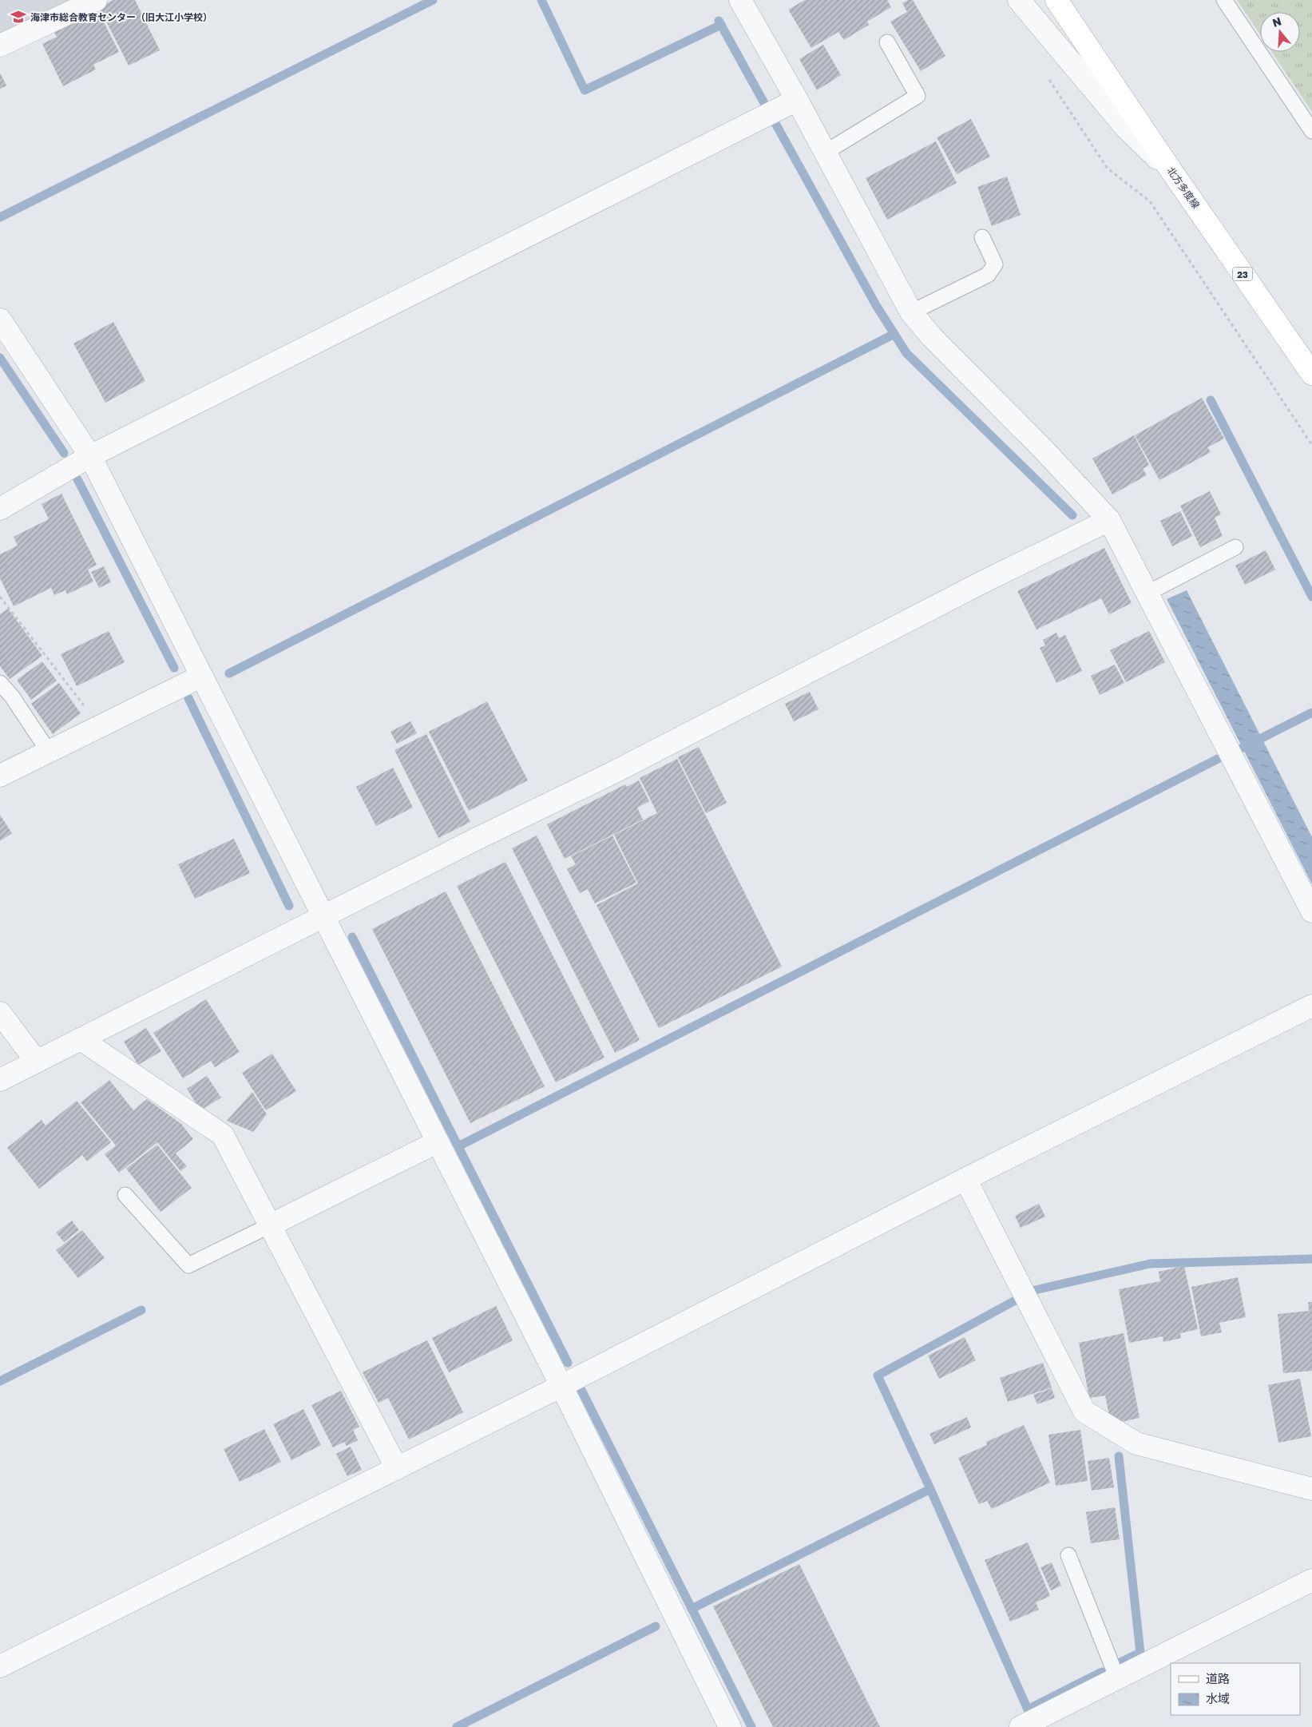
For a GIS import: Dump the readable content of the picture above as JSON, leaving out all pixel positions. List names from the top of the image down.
{
  "streets": {
    "main road": ["北方多度線", "23"]
  },
  "places": {
    "school or university": ["海津市総合教育センター（旧大江小学校）"]
  },
  "legend": ["道路", "水域"],
  "north": "top"
}
